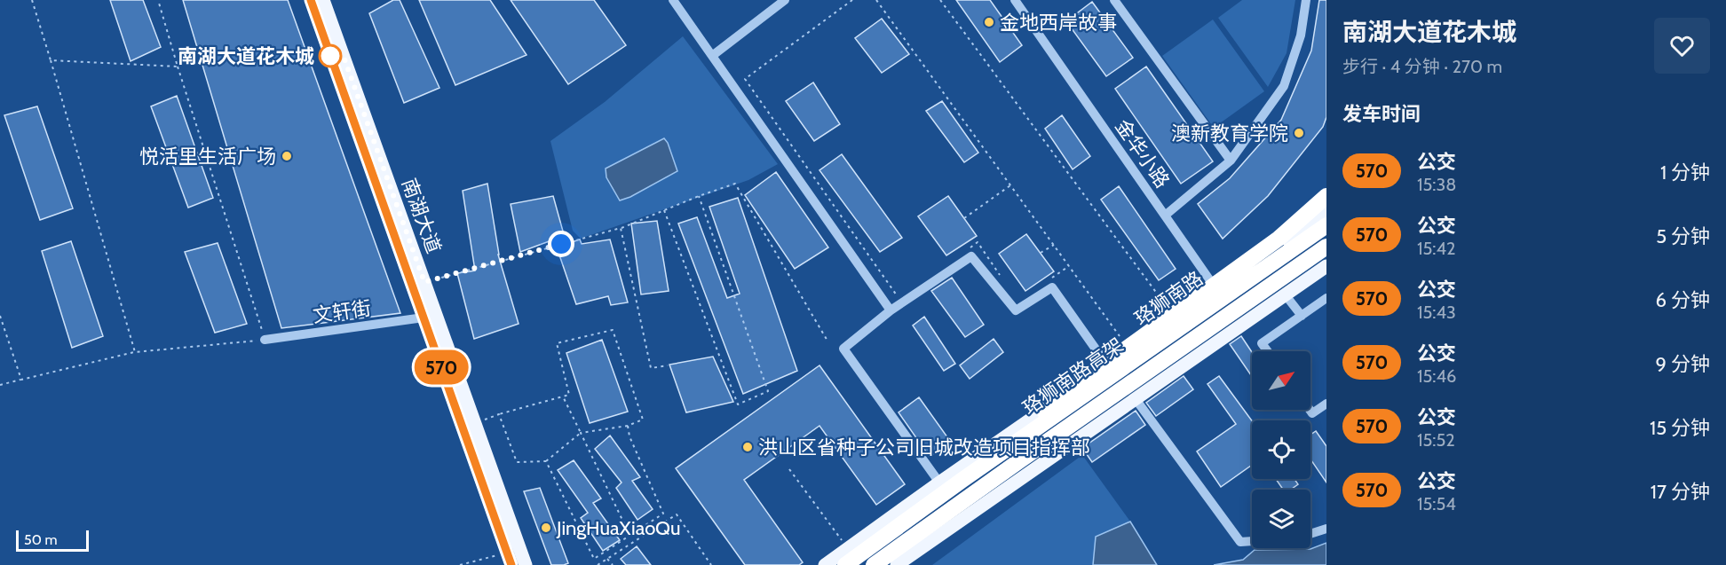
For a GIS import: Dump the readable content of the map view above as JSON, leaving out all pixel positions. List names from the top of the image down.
{
  "streets": {
    "highway": ["珞狮南路高架"],
    "main road": ["南湖大道", "珞狮南路"],
    "street": ["金华小路", "文轩街"]
  },
  "crossings": [
    ["金华小路", "珞狮南路"],
    ["南湖大道", "文轩街"]
  ],
  "places": [
    "金地西岸故事",
    "南湖大道花木城",
    "澳新教育学院",
    "悦活里生活广场",
    "洪山区省种子公司旧城改造项目指挥部",
    "JingHuaXiaoQu"
  ],
  "lines": ["bus line 570"],
  "scale_bar": "50 m",
  "north": "top right",
  "page": {
    "on_map": "570",
    "heading": [
      ["南湖大道花木城", "步行 · 4 分钟 · 270 m"],
      "发车时间"
    ],
    "list": [
      {
        "mark": "570",
        "name": "公交",
        "note": "15:38",
        "value": "1 分钟"
      },
      {
        "mark": "570",
        "name": "公交",
        "note": "15:42",
        "value": "5 分钟"
      },
      {
        "mark": "570",
        "name": "公交",
        "note": "15:43",
        "value": "6 分钟"
      },
      {
        "mark": "570",
        "name": "公交",
        "note": "15:46",
        "value": "9 分钟"
      },
      {
        "mark": "570",
        "name": "公交",
        "note": "15:52",
        "value": "15 分钟"
      },
      {
        "mark": "570",
        "name": "公交",
        "note": "15:54",
        "value": "17 分钟"
      }
    ],
    "scale": "50 m"
  }
}
